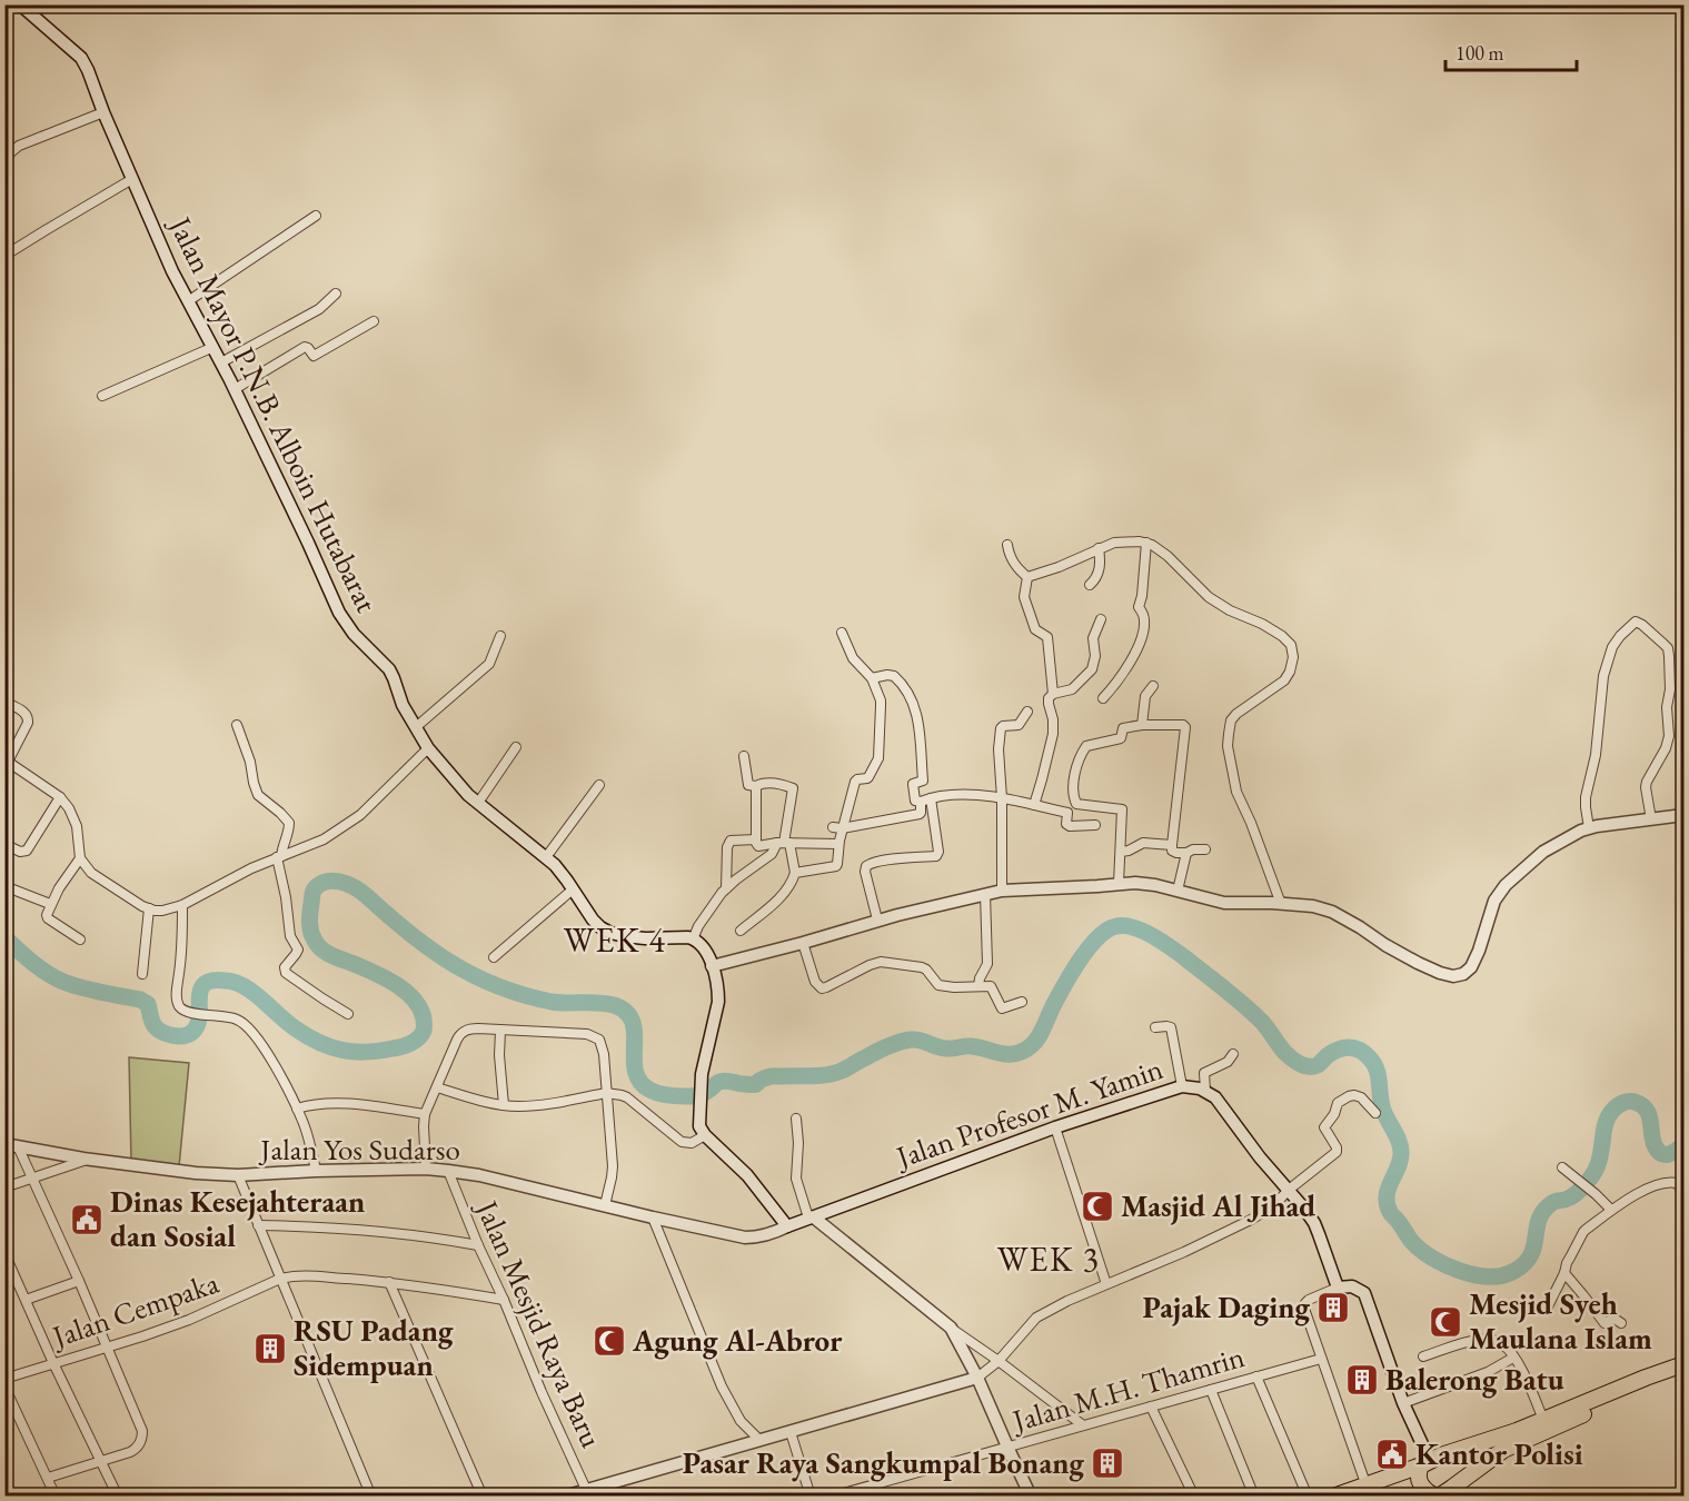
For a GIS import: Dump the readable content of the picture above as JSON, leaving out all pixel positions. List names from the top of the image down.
{
  "streets": {
    "street": [
      "Jalan Mayor P.N.B. Alboin Hutabarat",
      "Jalan Profesor M. Yamin",
      "Jalan Yos Sudarso",
      "Jalan Cempaka",
      "Jalan Mesjid Raya Baru",
      "Jalan M.H. Thamrin"
    ]
  },
  "crossings": [
    ["Jalan Profesor M. Yamin", "Jalan Yos Sudarso"],
    ["Jalan Yos Sudarso", "Jalan Mesjid Raya Baru"]
  ],
  "districts": ["WEK 4", "WEK 3"],
  "places": {
    "mosque": ["Masjid Al Jihad", "Mesjid Syeh Maulana Islam", "Agung Al-Abror"],
    "public building": ["Dinas Kesejahteraan dan Sosial", "Kantor Polisi"],
    "building": [
      "Pajak Daging",
      "RSU Padang Sidempuan",
      "Balerong Batu",
      "Pasar Raya Sangkumpal Bonang"
    ]
  },
  "scale_bar": "100 m"
}
